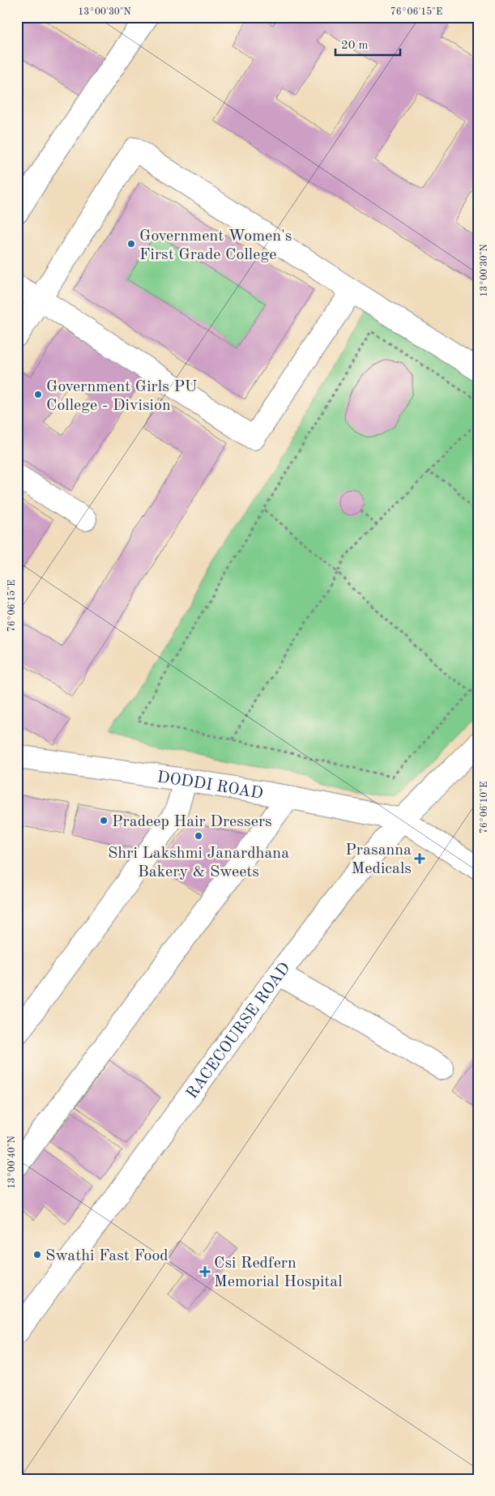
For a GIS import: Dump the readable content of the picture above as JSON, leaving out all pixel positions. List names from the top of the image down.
{
  "streets": {
    "street": ["DODDI ROAD", "RACECOURSE ROAD"]
  },
  "crossings": [
    ["DODDI ROAD", "RACECOURSE ROAD"]
  ],
  "places": {
    "other": [
      "Government Women's First Grade College",
      "Government Girls PU College - Division",
      "Pradeep Hair Dressers",
      "Shri Lakshmi Janardhana Bakery & Sweets",
      "Swathi Fast Food"
    ],
    "health": ["Prasanna Medicals", "Csi Redfern Memorial Hospital"]
  },
  "scale_bar": "20 m",
  "coordinates": [
    "13°00'30\"N",
    "76°06'15\"E",
    "76°06'10\"E",
    "13°00'40\"N"
  ]
}
